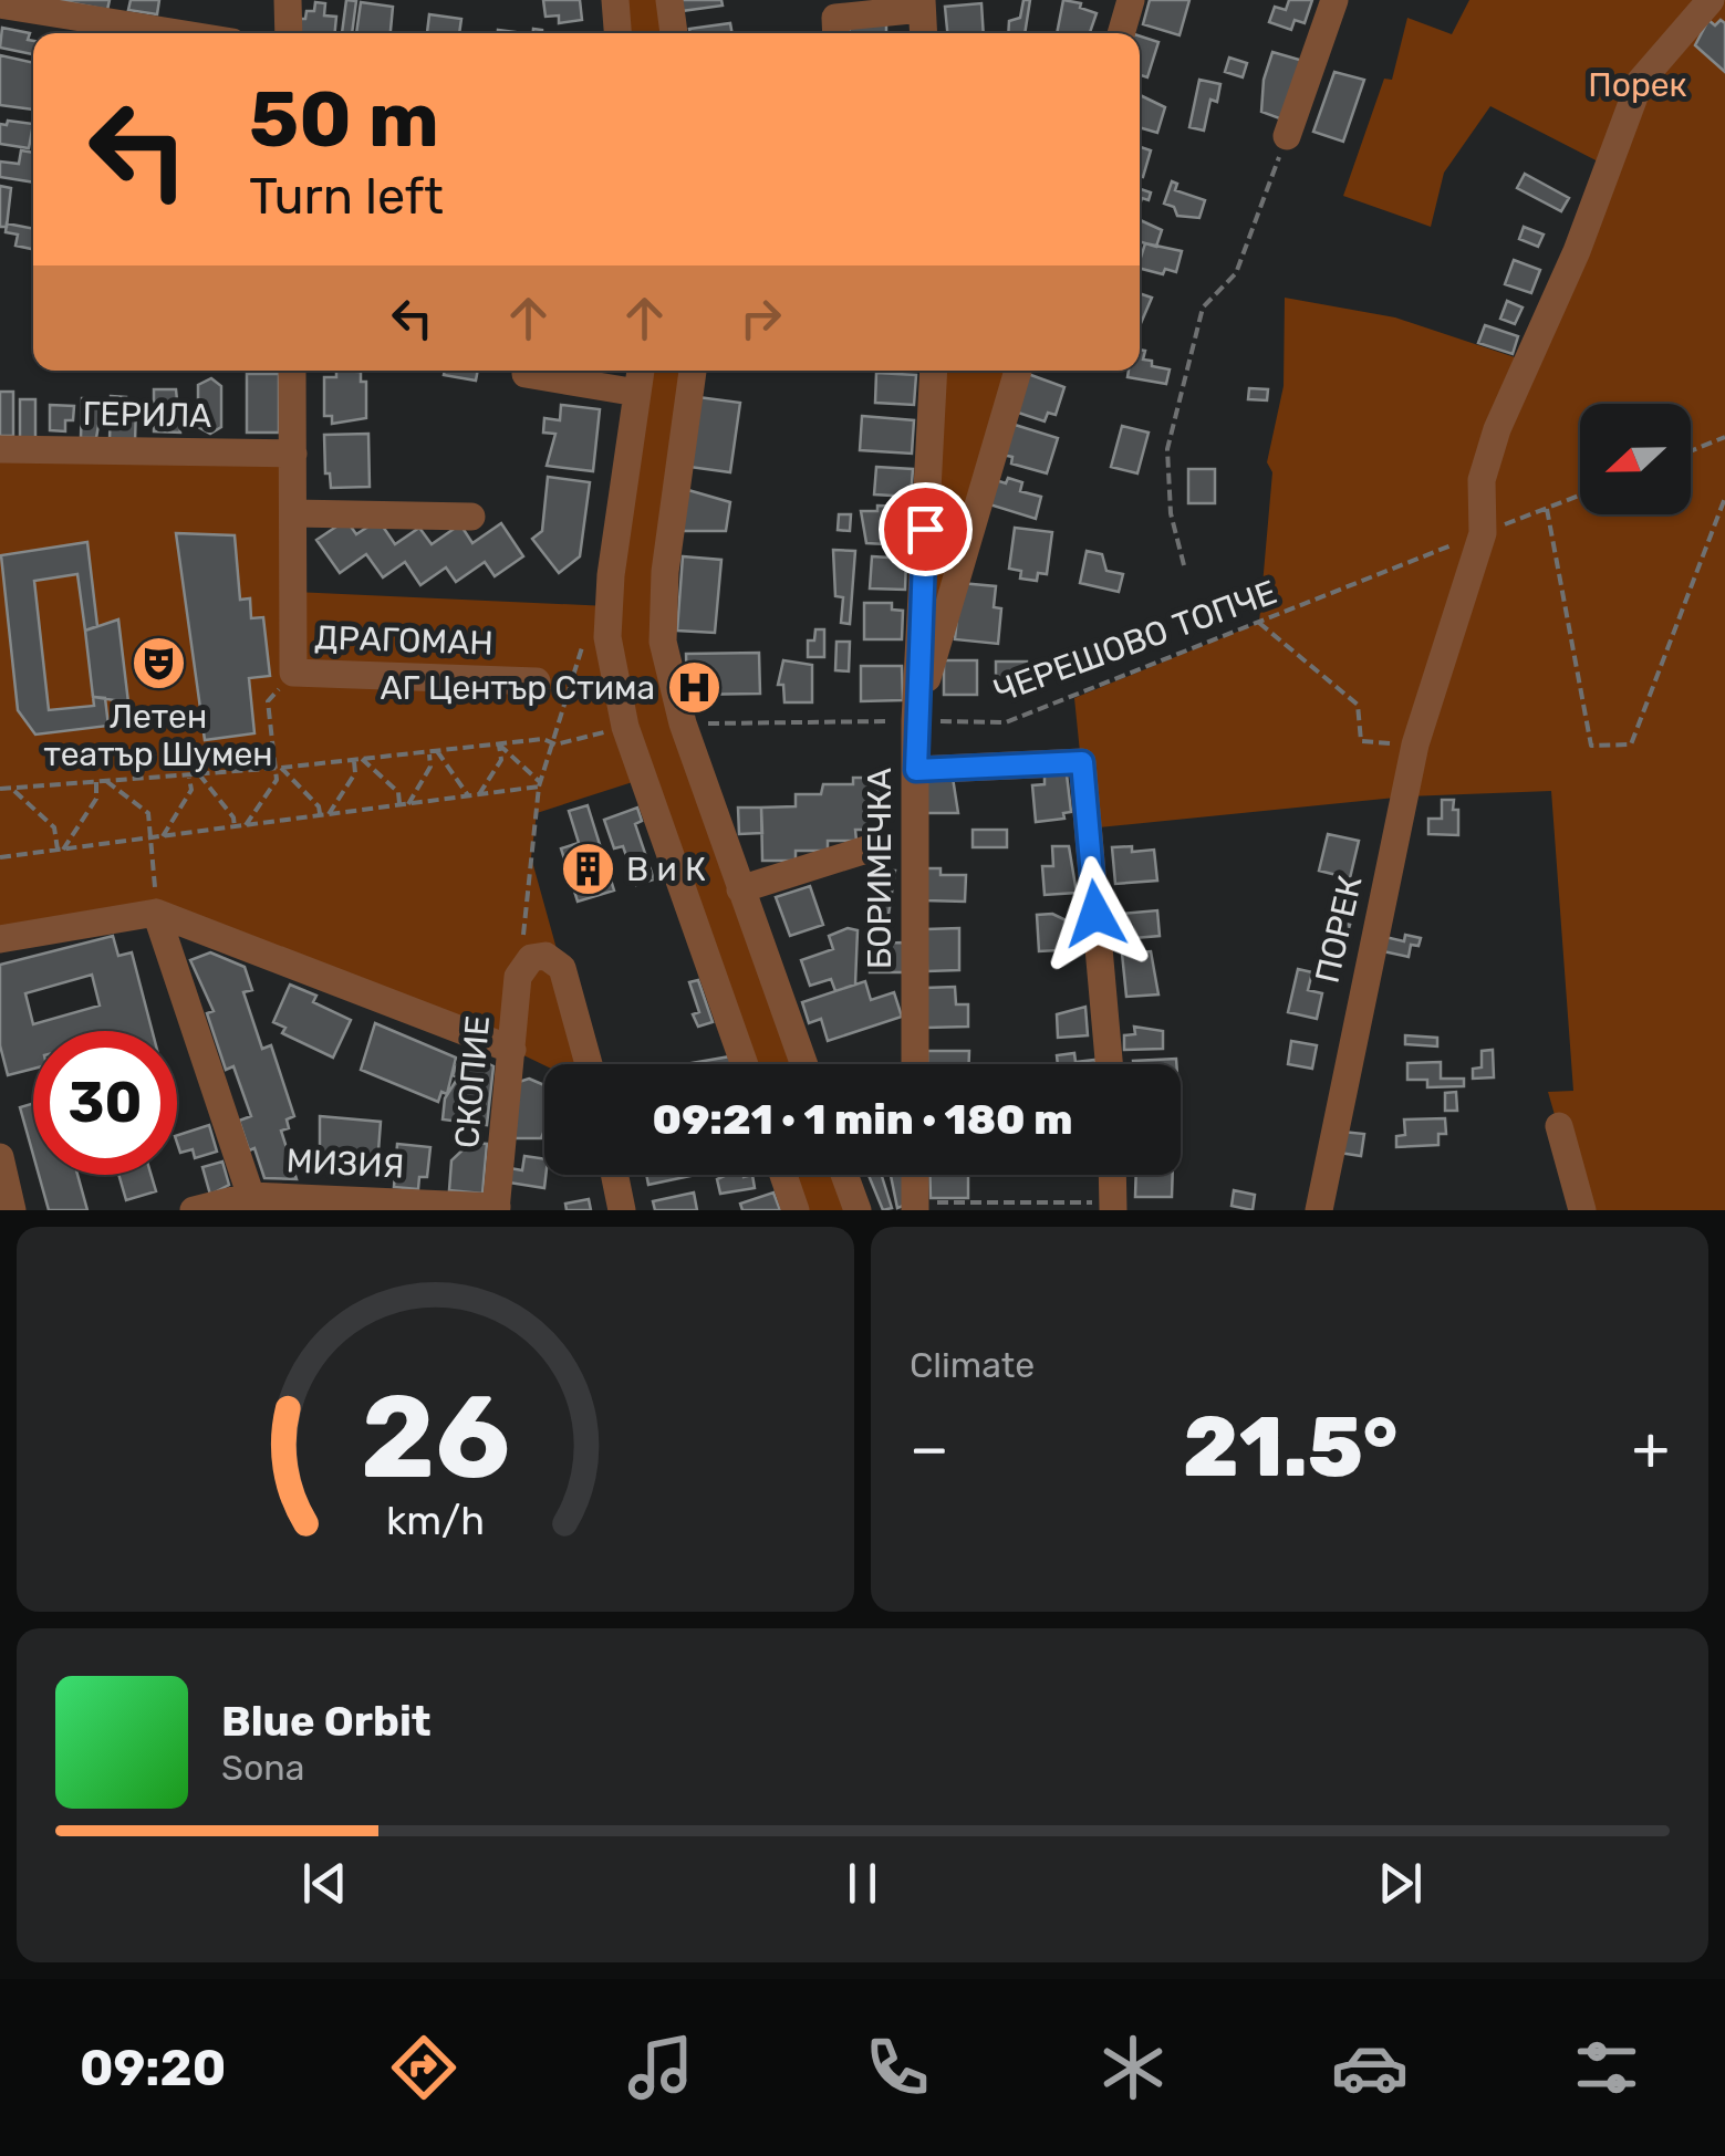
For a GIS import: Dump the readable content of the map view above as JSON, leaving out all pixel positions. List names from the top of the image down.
{
  "streets": {
    "street": [
      "ГЕРИЛА",
      "ДРАГОМАН",
      "БОРИМЕЧКА",
      "ПОРЕК",
      "СКОПИЕ",
      "МИЗИЯ"
    ],
    "path": ["ЧЕРЕШОВО ТОПЧЕ"]
  },
  "crossings": [
    ["ГЕРИЛА", "ДРАГОМАН"],
    ["ЧЕРЕШОВО ТОПЧЕ", "БОРИМЕЧКА"],
    ["ЧЕРЕШОВО ТОПЧЕ", "ПОРЕК"],
    ["СКОПИЕ", "МИЗИЯ"]
  ],
  "parks": ["Порек"],
  "places": {
    "theatre": ["Летен театър Шумен"],
    "hospital": ["АГ Център Стима"],
    "building": ["В и К"]
  },
  "north": "left",
  "page": {
    "turn": ["50 m", "Turn left"],
    "limit": "30",
    "trip": "09:21 · 1 min · 180 m",
    "tile": "Climate",
    "heat": ["−", "21.5°", "+"],
    "song": ["Blue Orbit", "Sona"],
    "tabs": "09:20",
    "gauge": ["26", "km/h"]
  }
}
